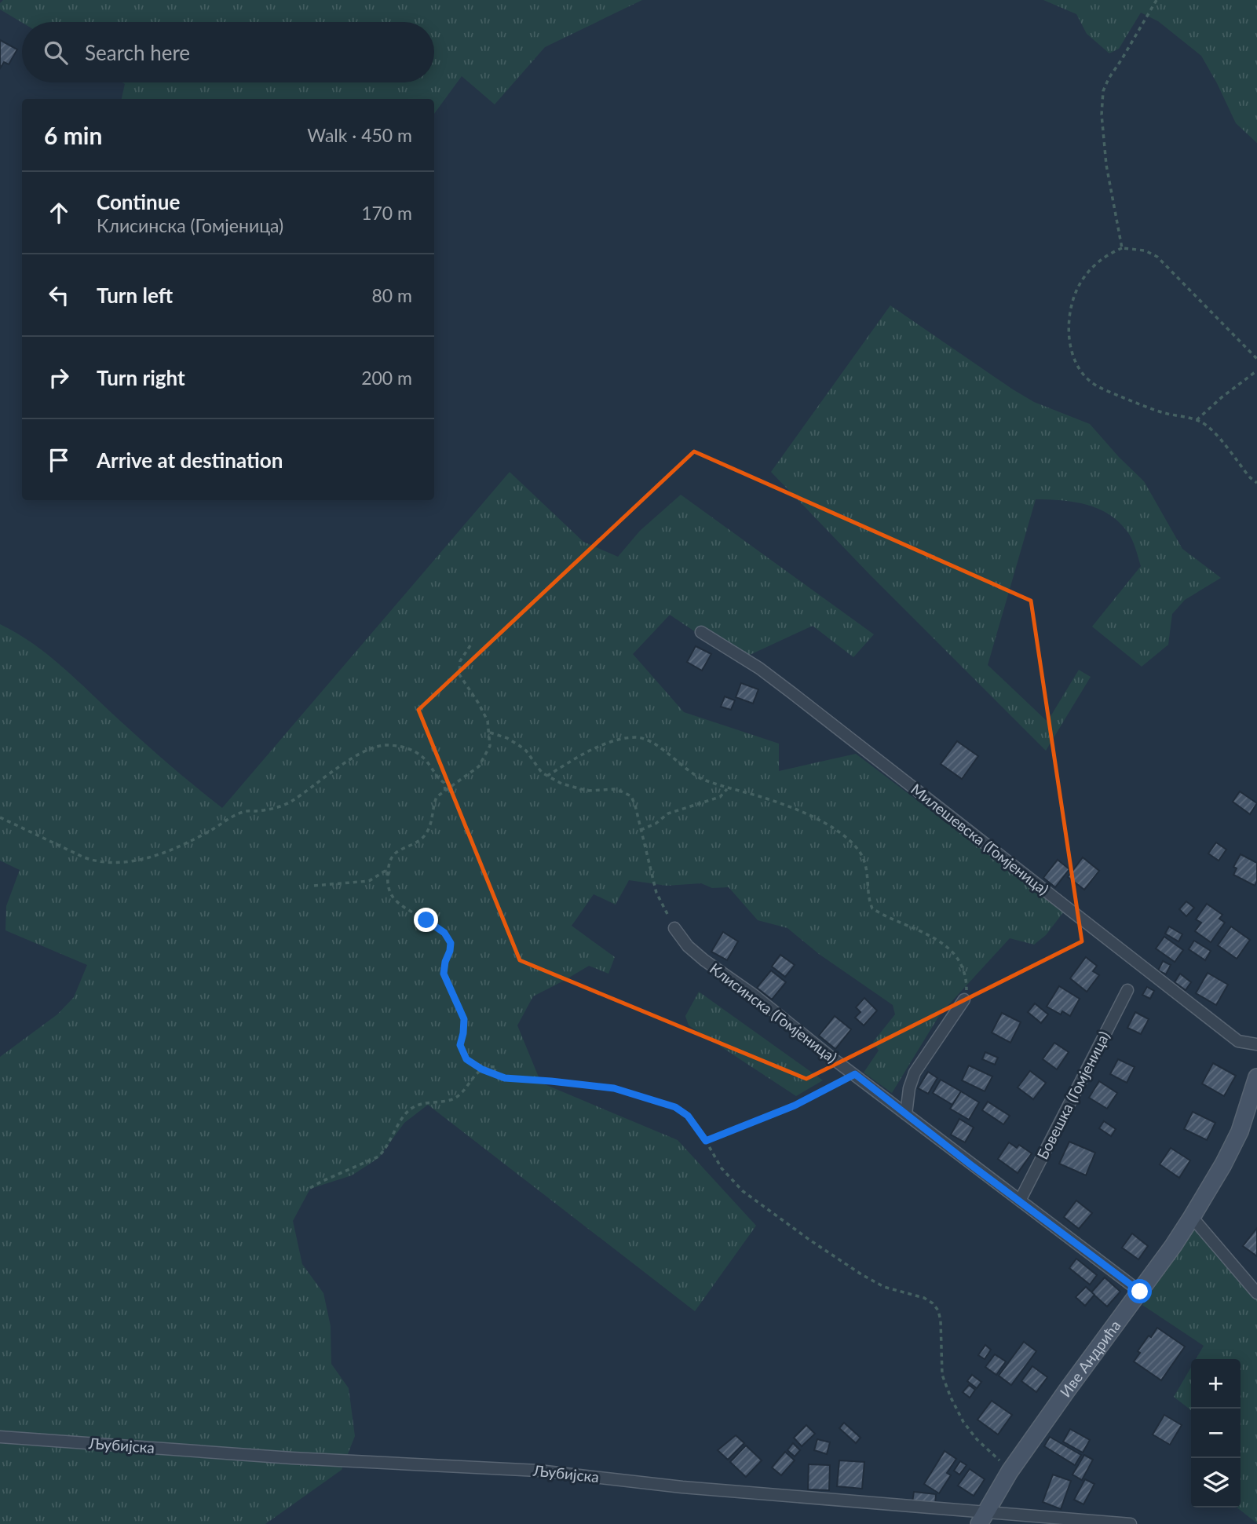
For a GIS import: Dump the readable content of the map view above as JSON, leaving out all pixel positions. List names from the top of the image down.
{
  "streets": {
    "street": [
      "Милешевска (Гомјеница)",
      "Клисинска (Гомјеница)",
      "Бовешка (Гомјеница)",
      "Иве Андрића",
      "Љубијска"
    ]
  },
  "crossings": [
    ["Клисинска (Гомјеница)", "Бовешка (Гомјеница)"],
    ["Клисинска (Гомјеница)", "Иве Андрића"],
    ["Иве Андрића", "Љубијска"]
  ],
  "page": {
    "search": "Search here",
    "heading": ["6 min", "Walk · 450 m"],
    "list": [
      ["Continue", "Клисинска (Гомјеница)", "170 m"],
      ["Turn left", "80 m"],
      ["Turn right", "200 m"],
      "Arrive at destination"
    ],
    "map_buttons": ["+", "−"]
  }
}
